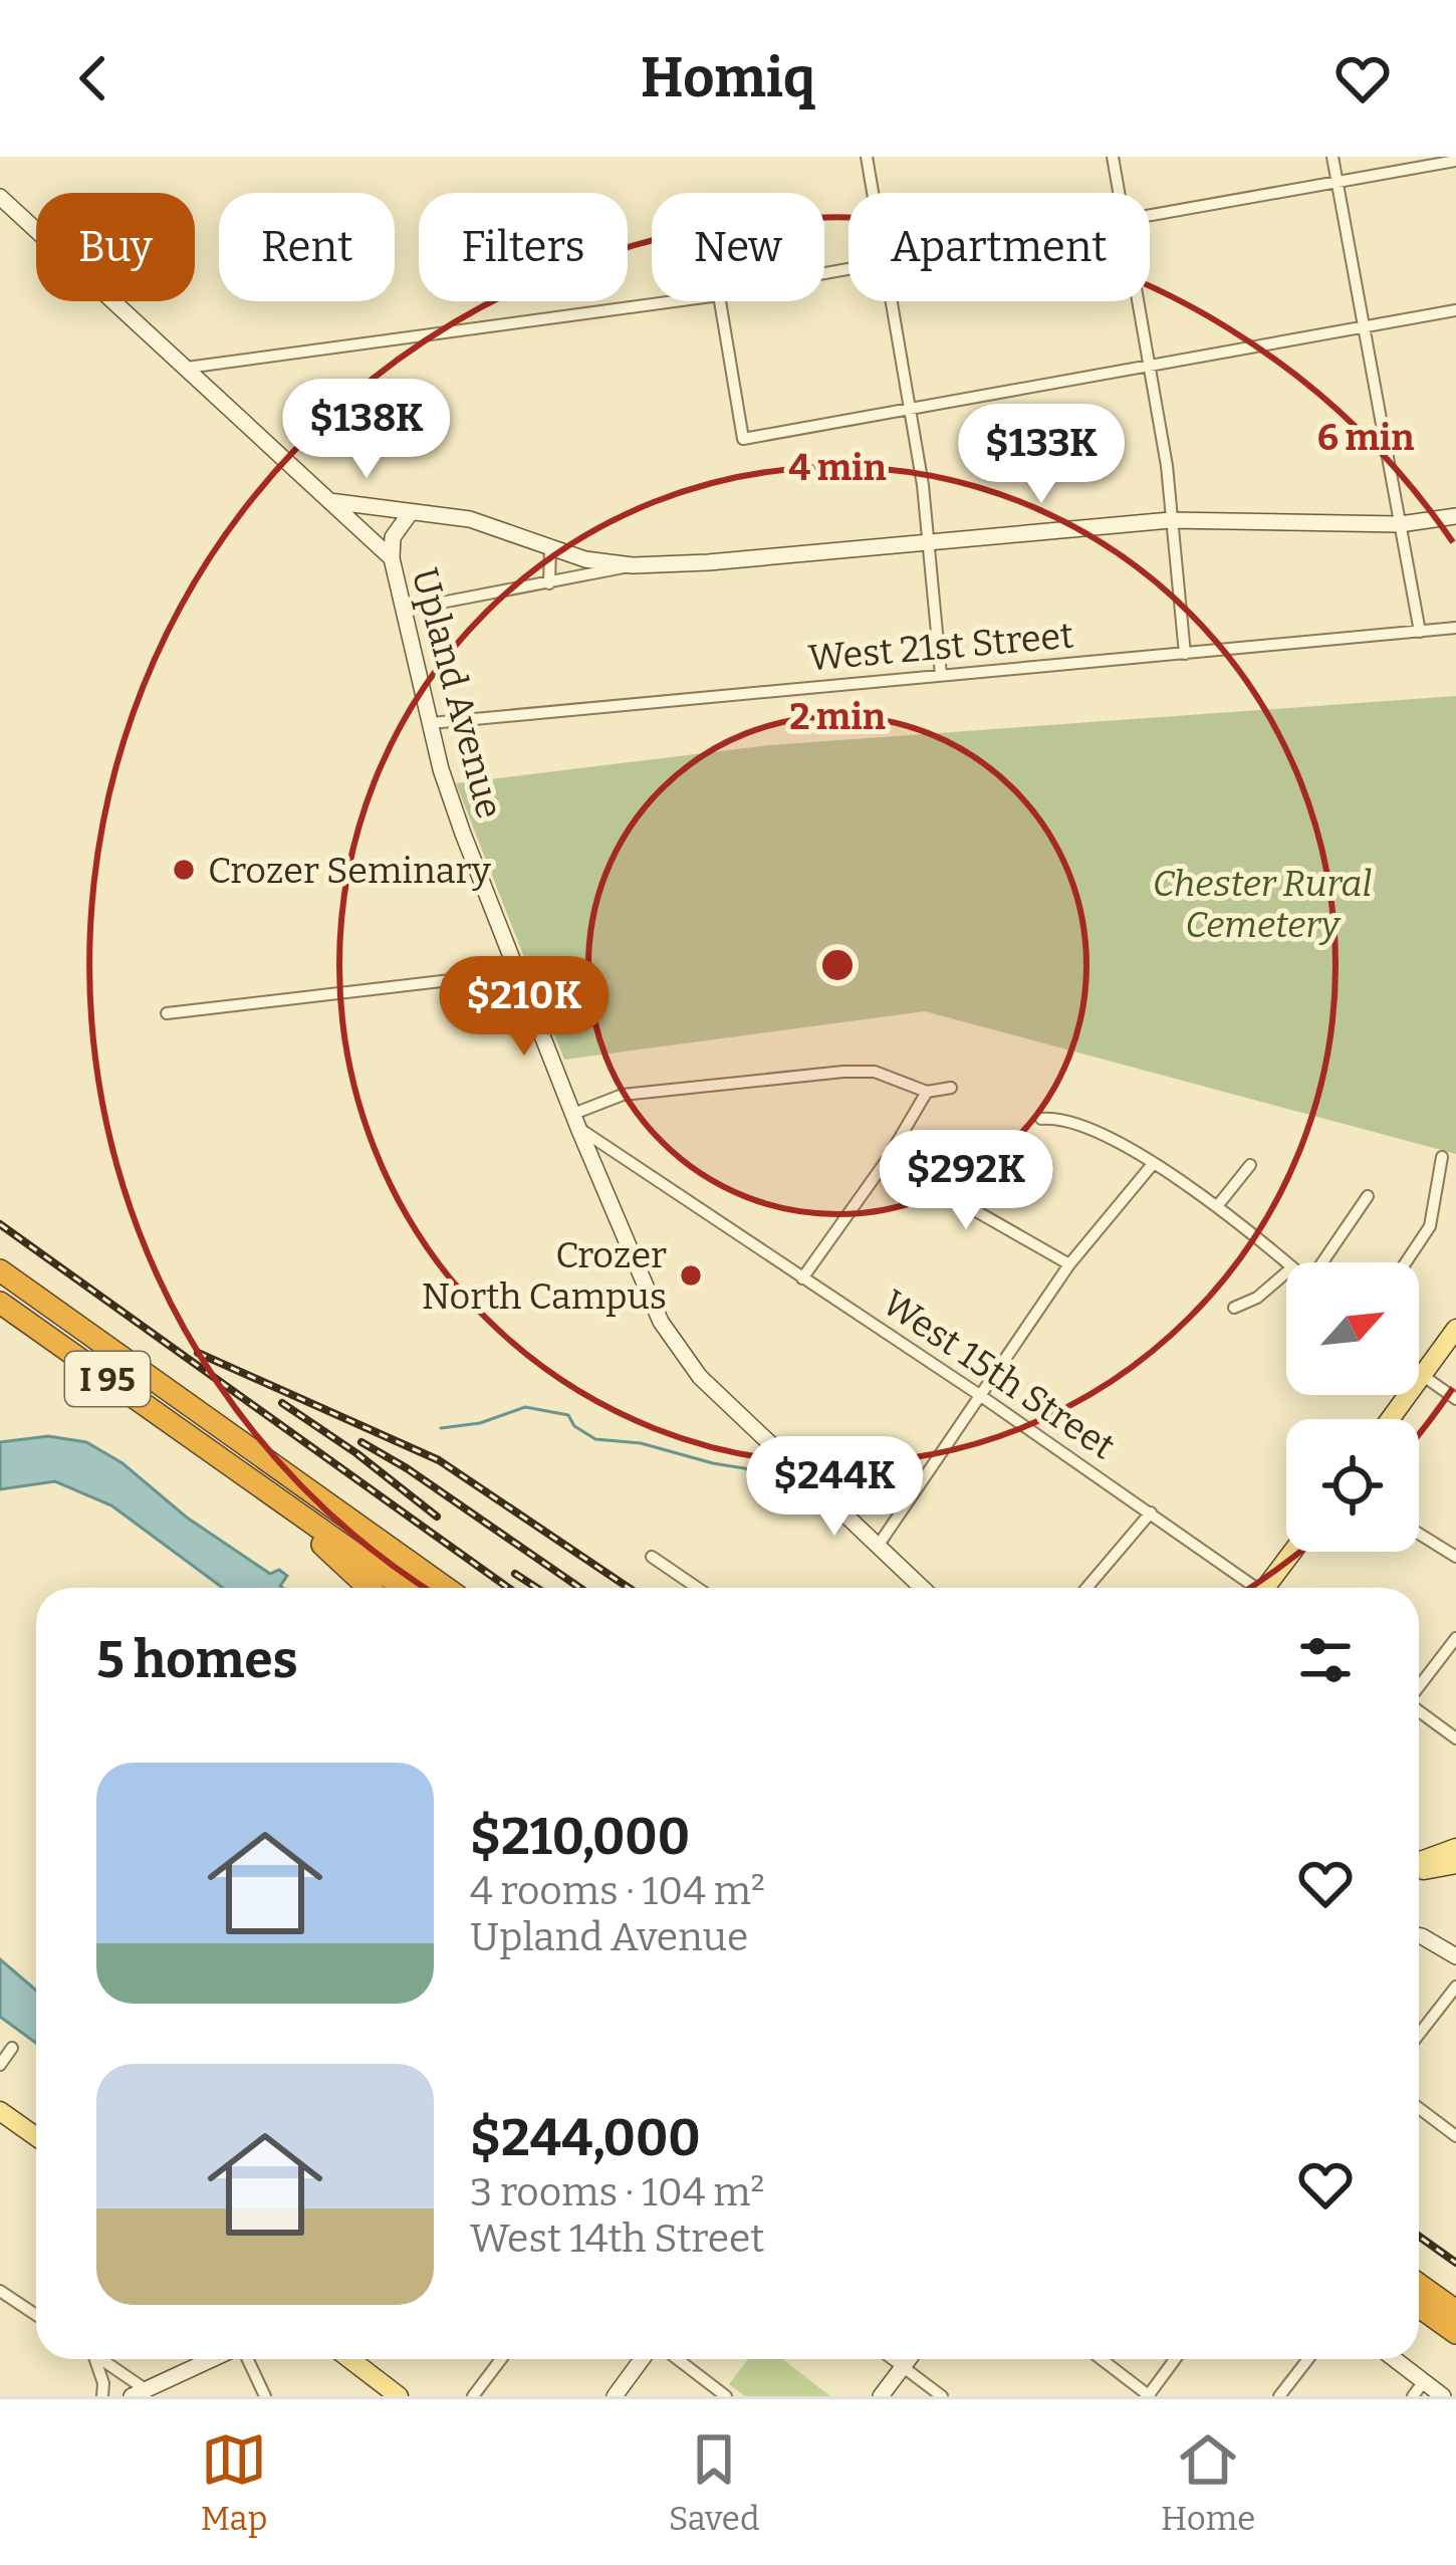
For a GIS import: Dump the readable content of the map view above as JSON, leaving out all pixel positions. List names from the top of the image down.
{
  "streets": {
    "highway": ["I 95"],
    "main road": ["Upland Avenue"],
    "street": ["West 21st Street", "West 15th Street"]
  },
  "crossings": [
    ["West 21st Street", "Upland Avenue"],
    ["Upland Avenue", "West 15th Street"]
  ],
  "parks": ["Chester Rural Cemetery"],
  "places": ["Crozer Seminary", "Crozer North Campus"],
  "north": "top right",
  "page": {
    "header": "Homiq",
    "chip": [
      "Buy",
      "Rent",
      "Filters",
      "New",
      "Apartment"
    ],
    "price": [
      "$138K",
      "$133K",
      "$210K",
      "$292K",
      "$244K"
    ],
    "heading": "5 homes",
    "list": [
      {
        "name": "$210,000",
        "note": "4 rooms · 104 m² · Upland Avenue"
      },
      {
        "name": "$244,000",
        "note": "3 rooms · 104 m² · West 14th Street"
      }
    ],
    "tabs": ["Map", "Saved", "Home"]
  },
  "rings": ["6 min", "4 min", "2 min"]
}
